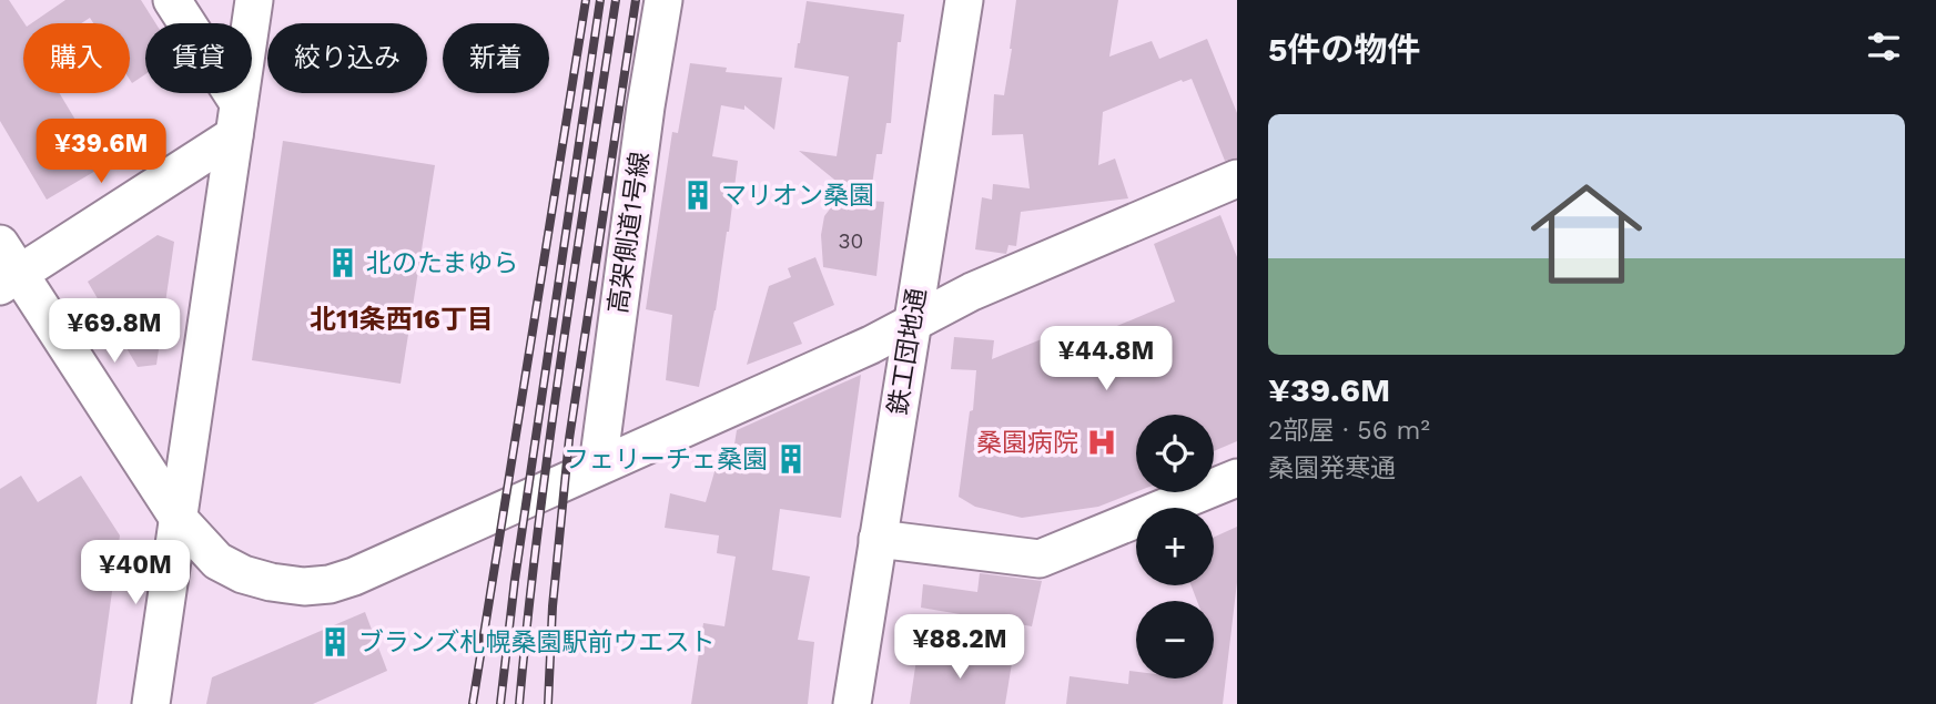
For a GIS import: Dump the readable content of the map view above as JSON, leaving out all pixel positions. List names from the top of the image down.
{
  "streets": {
    "street": ["高架側道1号線", "鉄工団地通"]
  },
  "districts": ["北11条西16丁目"],
  "places": {
    "building": [
      "マリオン桑園",
      "北のたまゆら",
      "フェリーチェ桑園",
      "ブランズ札幌桑園駅前ウエスト"
    ],
    "hospital": ["桑園病院"]
  },
  "house_numbers": ["30"],
  "page": {
    "heading": "5件の物件",
    "chip": [
      "購入",
      "賃貸",
      "絞り込み",
      "新着"
    ],
    "list": [
      {
        "name": "¥39.6M",
        "note": "2部屋 · 56 m² · 桑園発寒通"
      }
    ],
    "price": [
      "¥39.6M",
      "¥69.8M",
      "¥44.8M",
      "¥40M",
      "¥88.2M"
    ],
    "map_buttons": ["+", "−"]
  }
}
